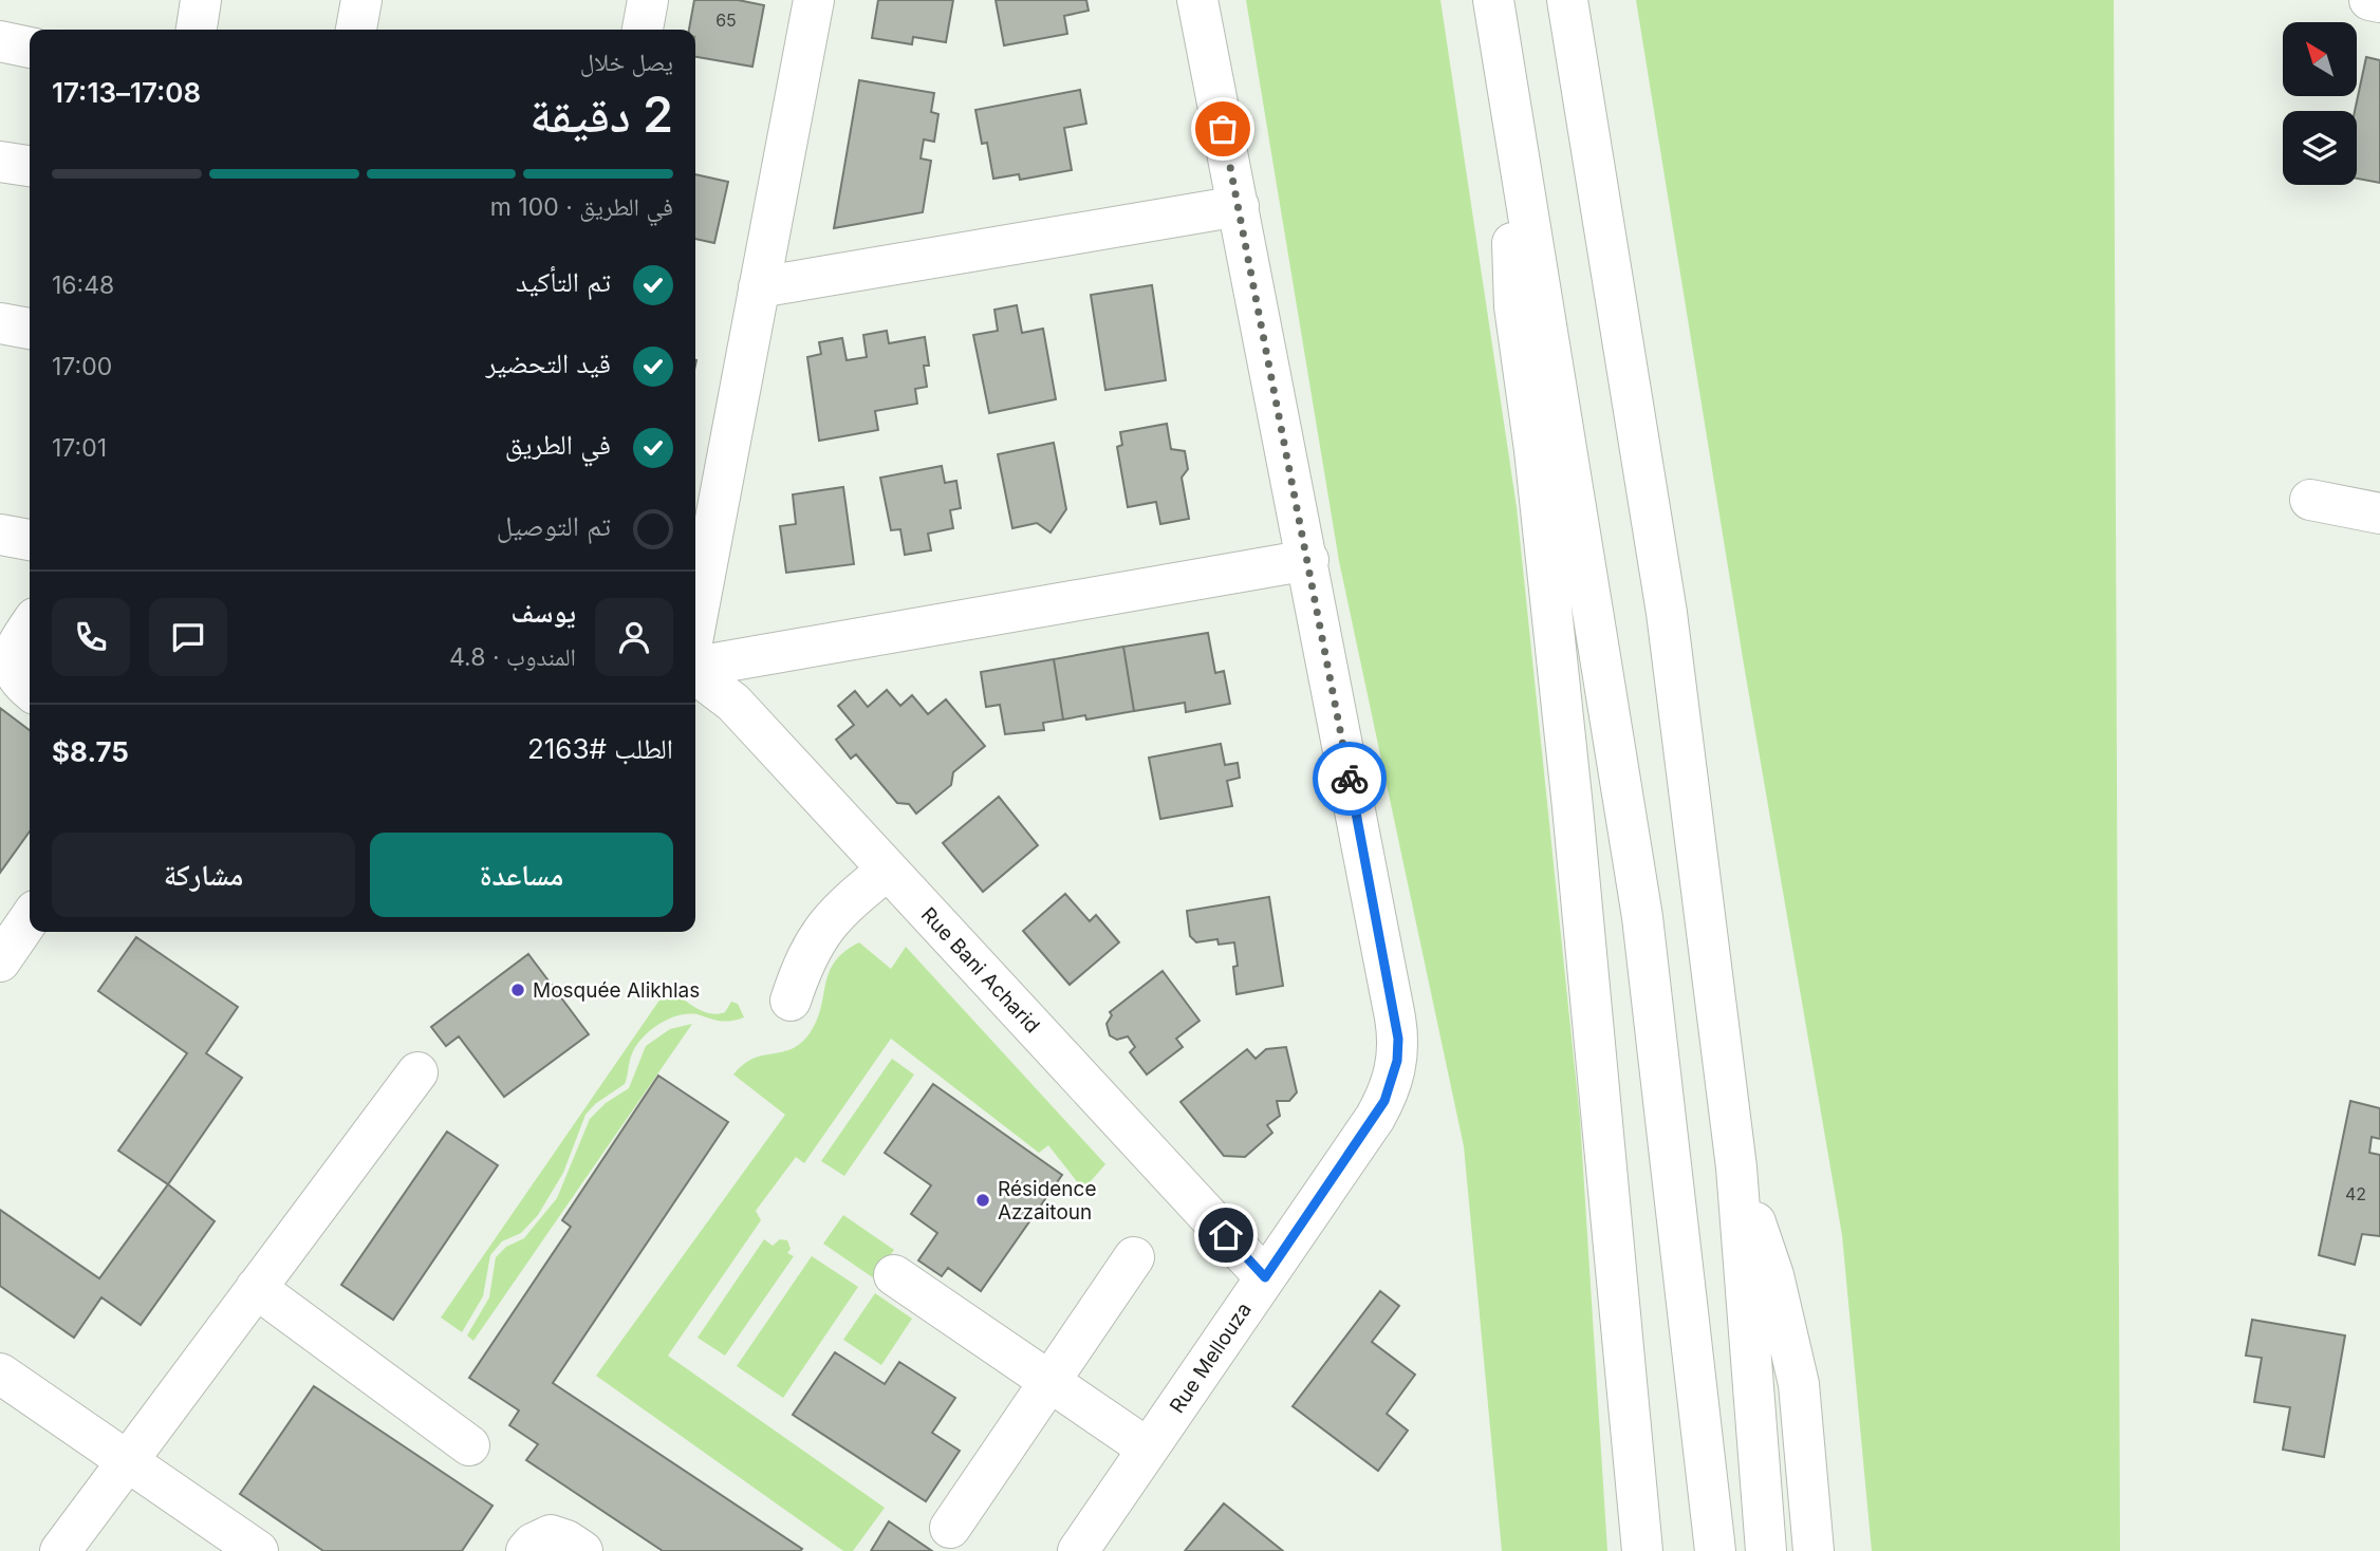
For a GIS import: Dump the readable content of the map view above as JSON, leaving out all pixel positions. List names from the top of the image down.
{
  "streets": {
    "main road": ["Rue Bani Acharid", "Rue Mellouza"]
  },
  "crossings": [
    ["Rue Bani Acharid", "Rue Mellouza"]
  ],
  "places": ["Mosquée Alikhlas", "Résidence Azzaitoun"],
  "house_numbers": ["65", "42"],
  "north": "top left",
  "page": {
    "heading": ["2 دقيقة", "يصل خلال", "17:08–17:13"],
    "panel": [
      "يوسف",
      "المندوب · 4.8",
      "الطلب #2163",
      "$8.75"
    ],
    "bar": "في الطريق · 100 m",
    "list": [
      ["تم التأكيد", "16:48"],
      ["قيد التحضير", "17:00"],
      ["في الطريق", "17:01"],
      "تم التوصيل"
    ],
    "buttons": ["مساعدة", "مشاركة"]
  }
}
